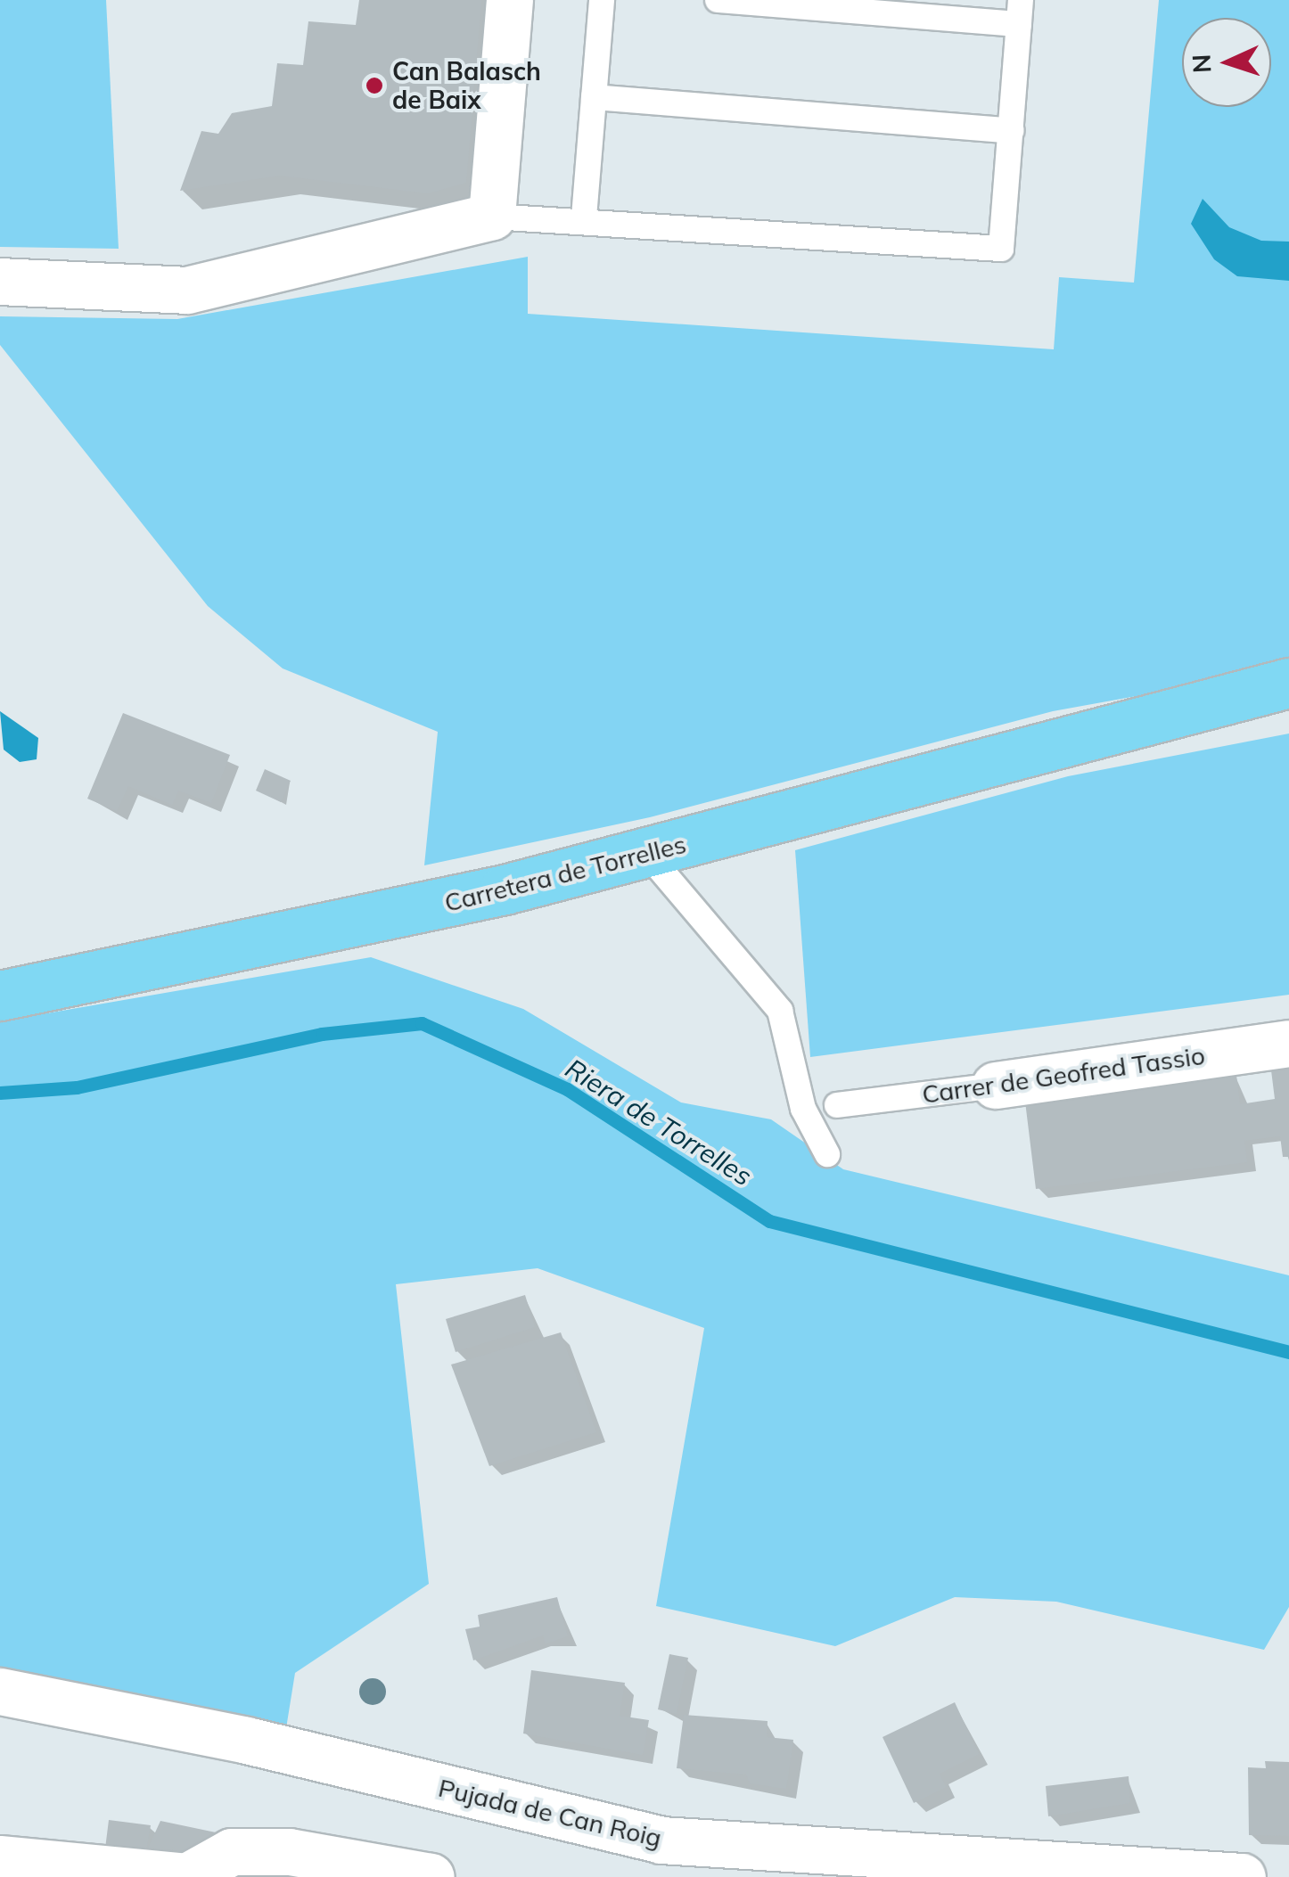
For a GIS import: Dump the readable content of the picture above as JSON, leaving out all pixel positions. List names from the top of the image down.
{
  "streets": {
    "main road": ["Carretera de Torrelles"],
    "street": ["Carrer de Geofred Tassio", "Pujada de Can Roig"]
  },
  "water": ["Riera de Torrelles"],
  "places": ["Can Balasch de Baix"],
  "north": "left"
}
